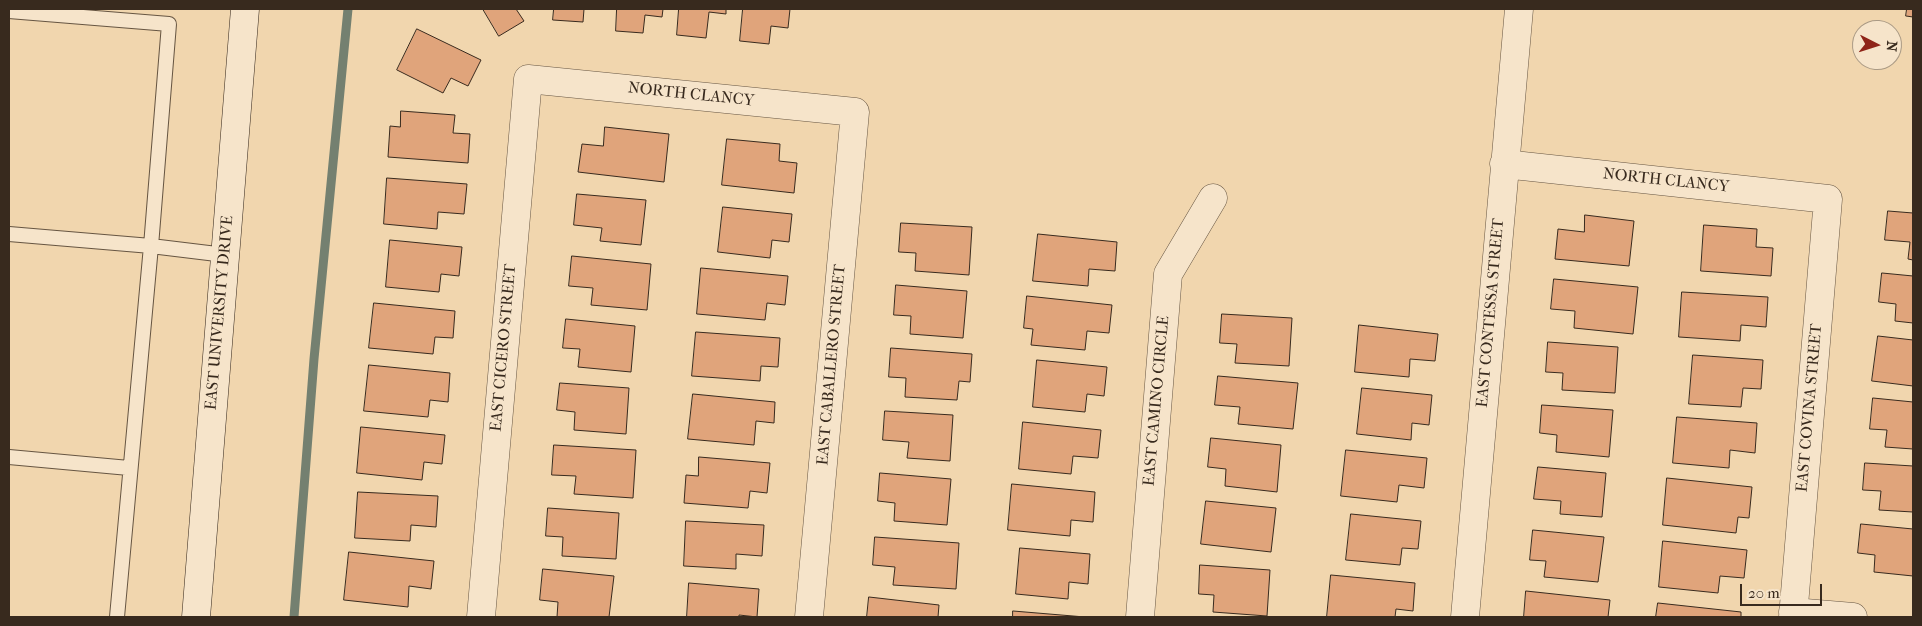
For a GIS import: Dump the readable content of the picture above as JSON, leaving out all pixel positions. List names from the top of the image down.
{
  "streets": {
    "street": [
      "NORTH CLANCY",
      "EAST UNIVERSITY DRIVE",
      "EAST CONTESSA STREET",
      "EAST CICERO STREET",
      "EAST CABALLERO STREET",
      "EAST CAMINO CIRCLE",
      "EAST COVINA STREET"
    ]
  },
  "crossings": [
    ["NORTH CLANCY", "EAST CONTESSA STREET"],
    ["NORTH CLANCY", "EAST CICERO STREET"],
    ["NORTH CLANCY", "EAST CABALLERO STREET"],
    ["NORTH CLANCY", "EAST COVINA STREET"]
  ],
  "scale_bar": "20 m",
  "north": "right"
}
